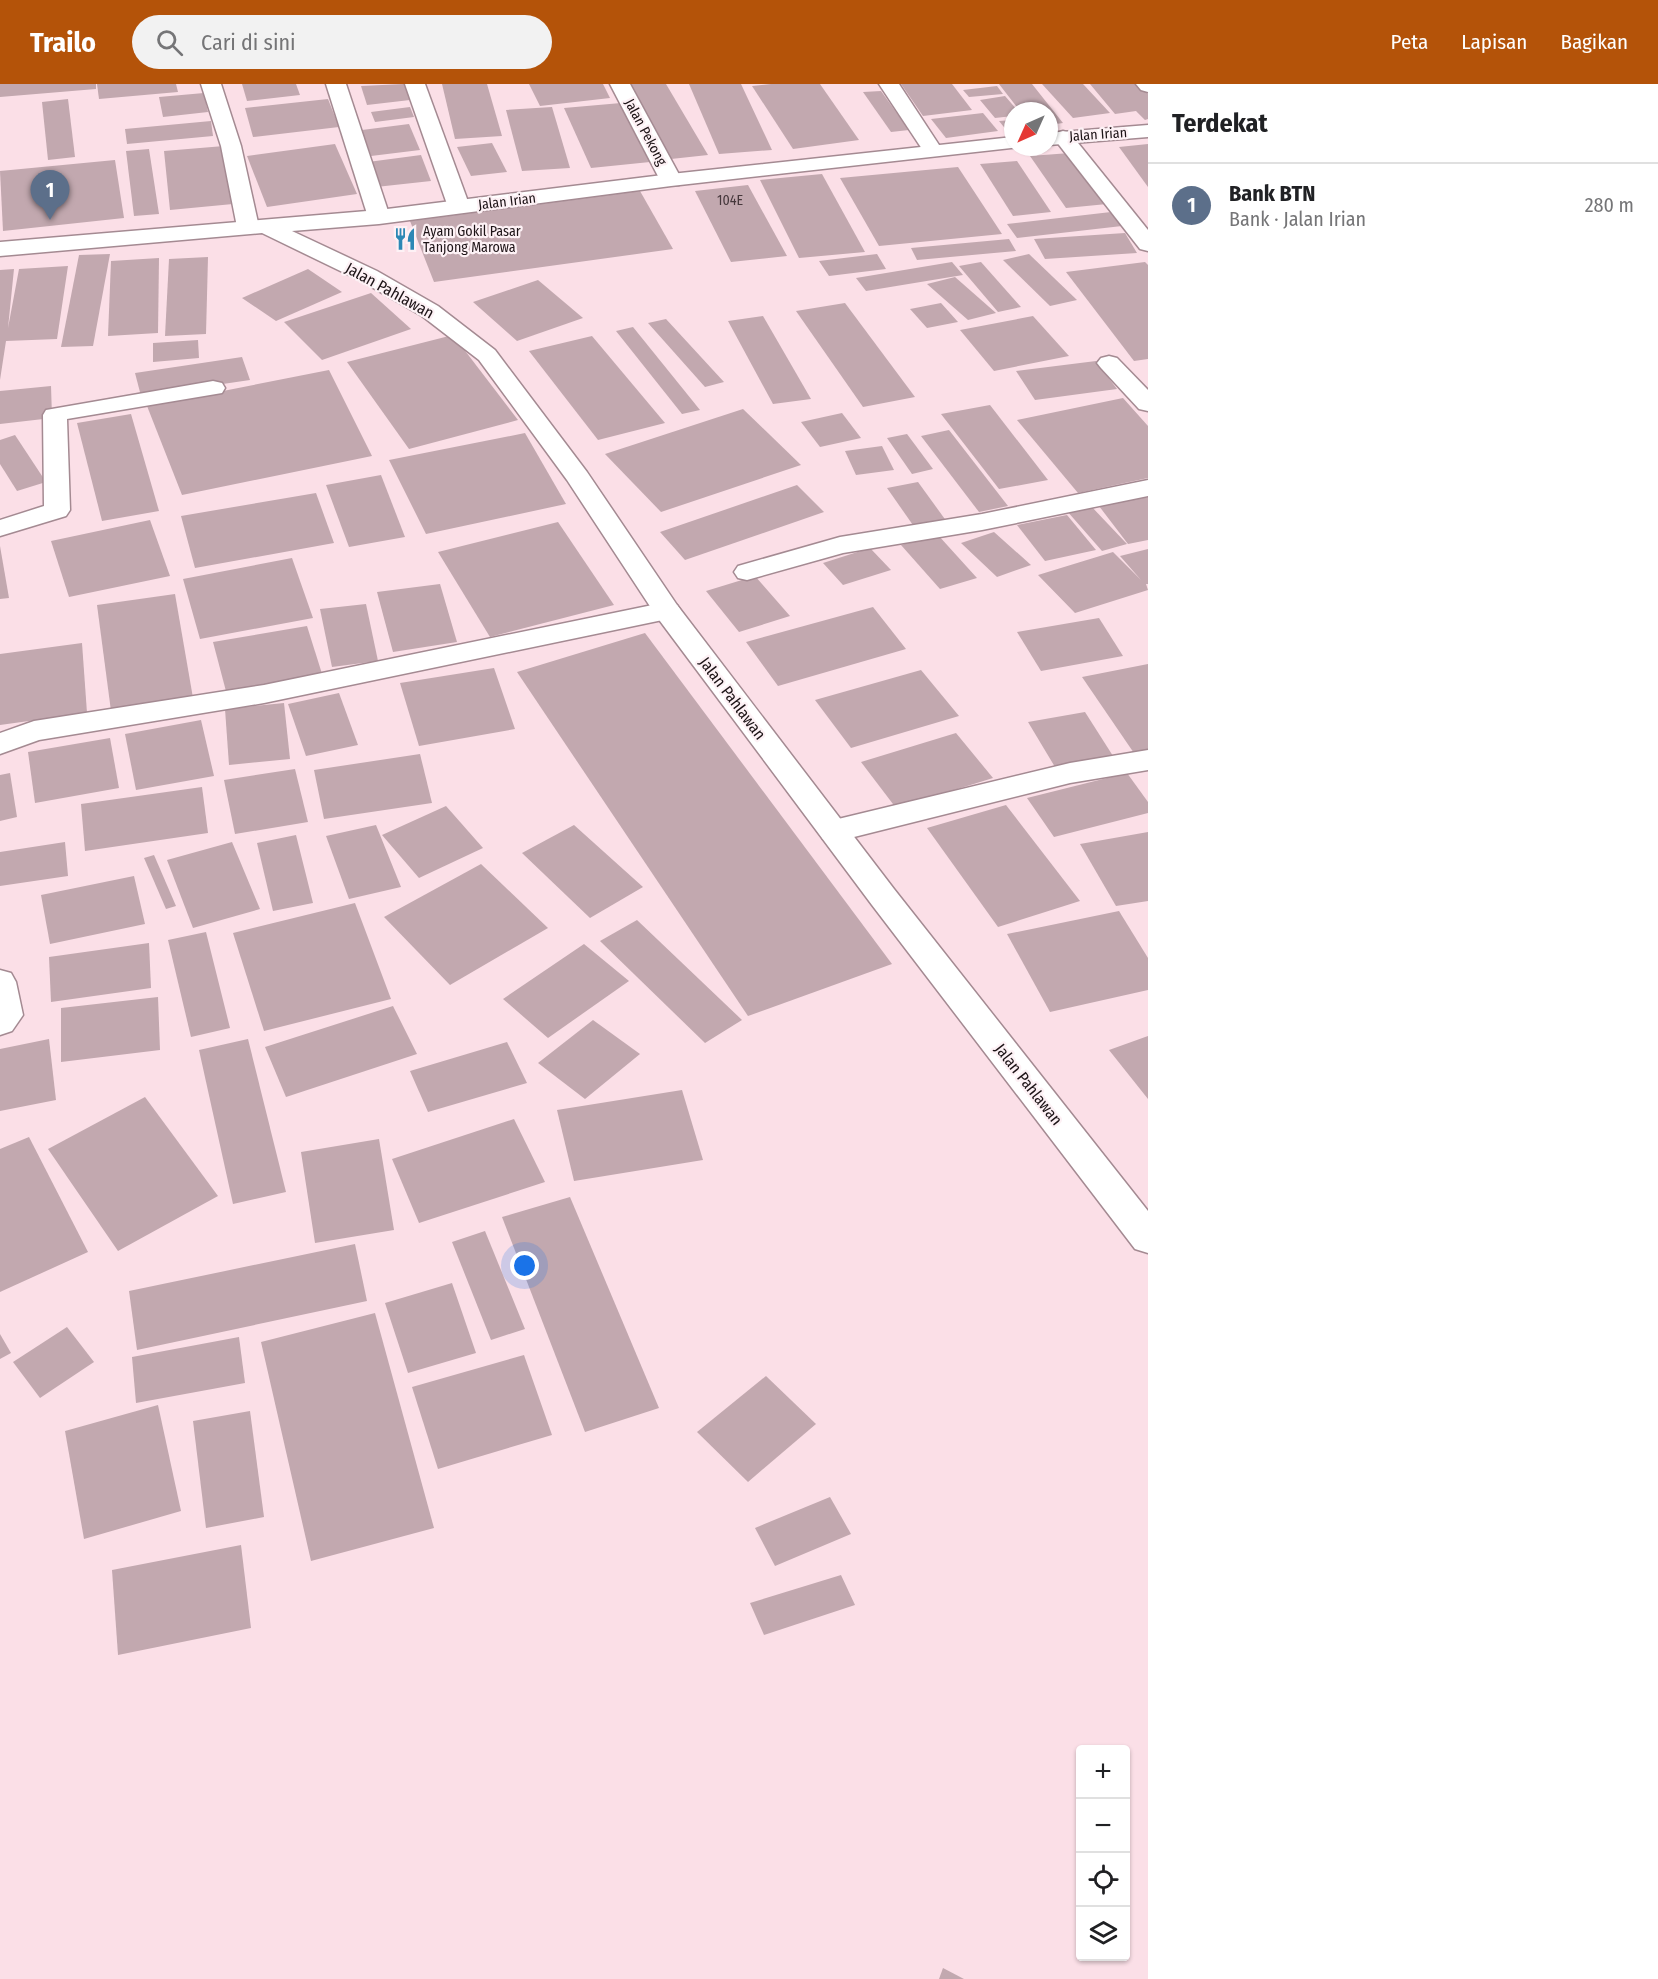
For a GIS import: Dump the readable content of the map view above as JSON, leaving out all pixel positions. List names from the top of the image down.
{
  "streets": {
    "street": ["Jalan Pekong", "Jalan Irian", "Jalan Pahlawan"]
  },
  "crossings": [
    ["Jalan Pekong", "Jalan Irian"],
    ["Jalan Irian", "Jalan Pahlawan"]
  ],
  "places": {
    "restaurant": ["Ayam Gokil Pasar Tanjong Marowa"]
  },
  "house_numbers": ["104E"],
  "north": "bottom left",
  "page": {
    "header": "Trailo",
    "search": "Cari di sini",
    "nav": ["Peta", "Lapisan", "Bagikan"],
    "heading": "Terdekat",
    "list": [
      {
        "mark": "1",
        "name": "Bank BTN",
        "note": "Bank · Jalan Irian",
        "value": "280 m"
      }
    ],
    "pins": "1",
    "map_buttons": ["+", "−"]
  }
}
